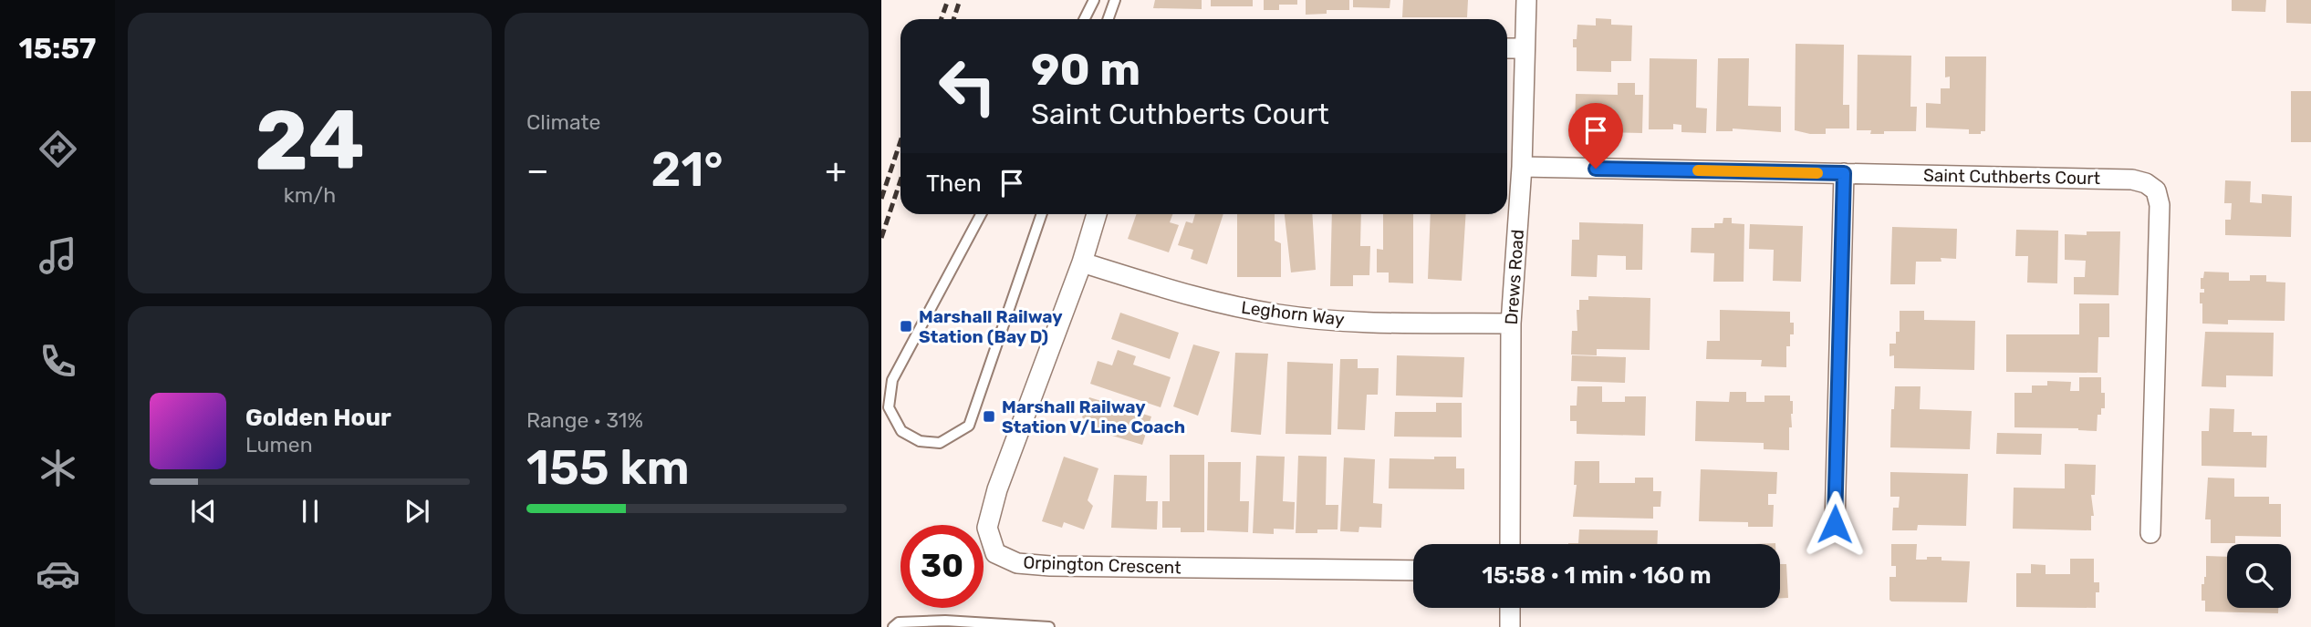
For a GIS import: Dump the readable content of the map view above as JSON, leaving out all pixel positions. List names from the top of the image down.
{
  "streets": {
    "street": [
      "Saint Cuthberts Court",
      "Drews Road",
      "Leghorn Way",
      "Orpington Crescent"
    ]
  },
  "crossings": [
    ["Saint Cuthberts Court", "Drews Road"],
    ["Drews Road", "Leghorn Way"],
    ["Leghorn Way", "Orpington Crescent"]
  ],
  "places": {
    "transit": ["Marshall Railway Station (Bay D)", "Marshall Railway Station V/Line Coach"]
  },
  "page": {
    "tabs": "15:57",
    "tile": [
      ["24", "km/h"],
      "Climate",
      ["Range · 31%", "155 km"]
    ],
    "turn": ["90 m", "Saint Cuthberts Court"],
    "heat": ["−", "21°", "+"],
    "then": "Then",
    "song": ["Golden Hour", "Lumen"],
    "limit": "30",
    "trip": "15:58 · 1 min · 160 m"
  }
}
